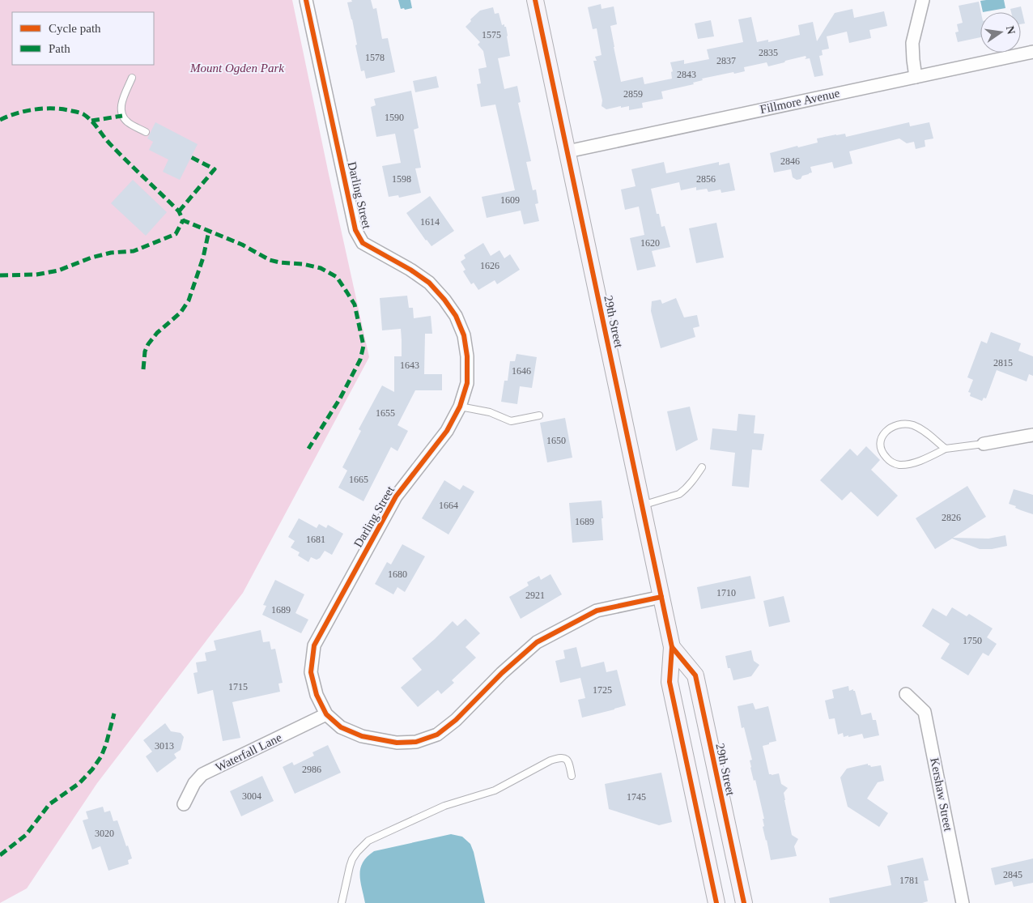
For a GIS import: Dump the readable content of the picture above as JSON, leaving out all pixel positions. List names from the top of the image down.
{
  "streets": {
    "street": [
      "Fillmore Avenue",
      "Darling Street",
      "29th Street",
      "Waterfall Lane",
      "Kershaw Street"
    ]
  },
  "crossings": [
    ["Fillmore Avenue", "29th Street"],
    ["Darling Street", "29th Street"],
    ["Darling Street", "Waterfall Lane"]
  ],
  "parks": ["Mount Ogden Park"],
  "house_numbers": [
    "1575",
    "2835",
    "1578",
    "2837",
    "2843",
    "2859",
    "1590",
    "2846",
    "1598",
    "2856",
    "1609",
    "1614",
    "1620",
    "1626",
    "2815",
    "1643",
    "1646",
    "1655",
    "1650",
    "1665",
    "1664",
    "2826",
    "1689",
    "1681",
    "1680",
    "1710",
    "2921",
    "1689",
    "1750",
    "1715",
    "1725",
    "3013",
    "2986",
    "3004",
    "1745",
    "3020",
    "2845",
    "1781"
  ],
  "legend": ["Cycle path", "Path"],
  "north": "right"
}
